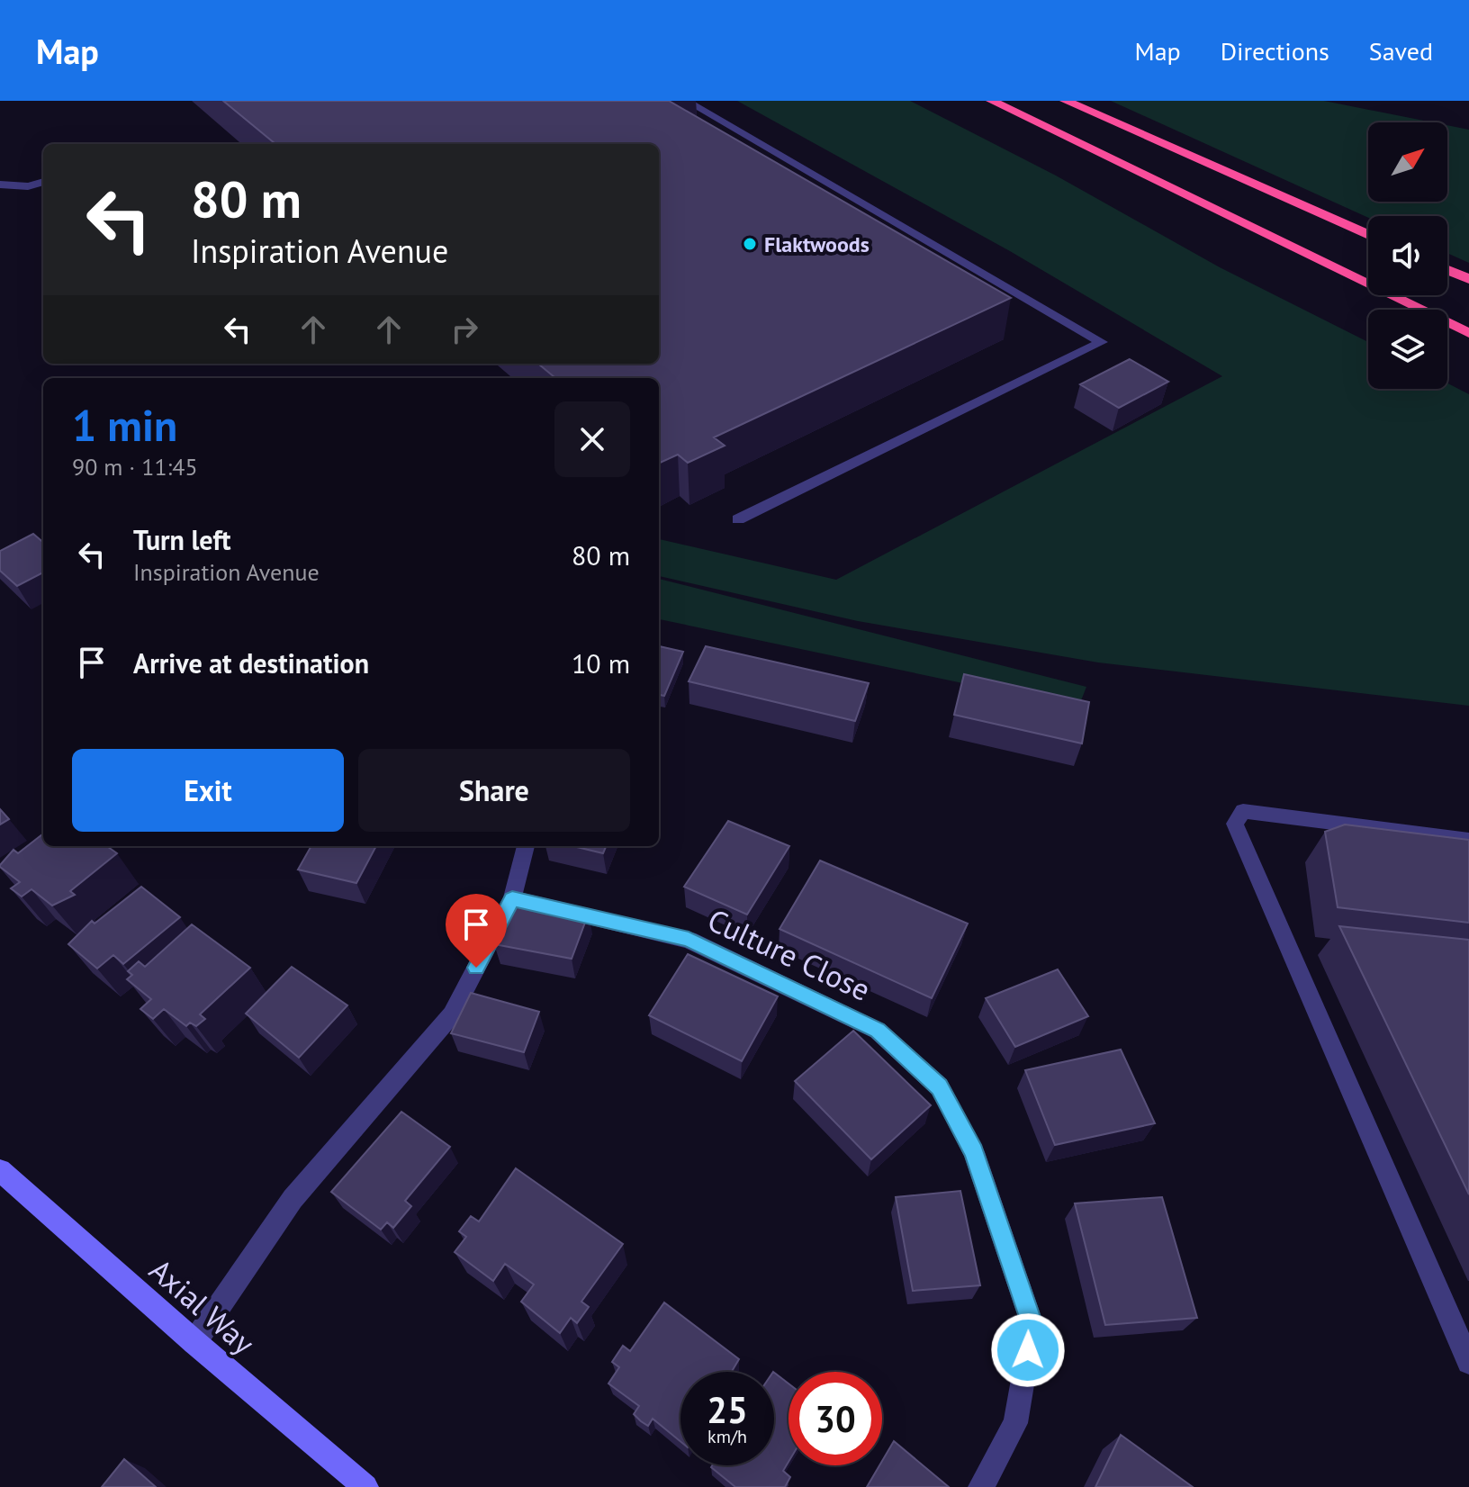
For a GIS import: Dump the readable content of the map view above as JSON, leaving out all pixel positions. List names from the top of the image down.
{
  "streets": {
    "street": ["Culture Close", "Axial Way"]
  },
  "places": ["Flaktwoods"],
  "north": "top right",
  "page": {
    "header": "Map",
    "nav": ["Map", "Directions", "Saved"],
    "turn": ["80 m", "Inspiration Avenue"],
    "heading": ["1 min", "90 m · 11:45"],
    "list": [
      {
        "name": "Turn left",
        "note": "Inspiration Avenue",
        "value": "80 m"
      },
      {
        "name": "Arrive at destination",
        "value": "10 m"
      }
    ],
    "buttons": ["Exit", "Share"],
    "speed": "25 km/h",
    "limit": "30"
  }
}
